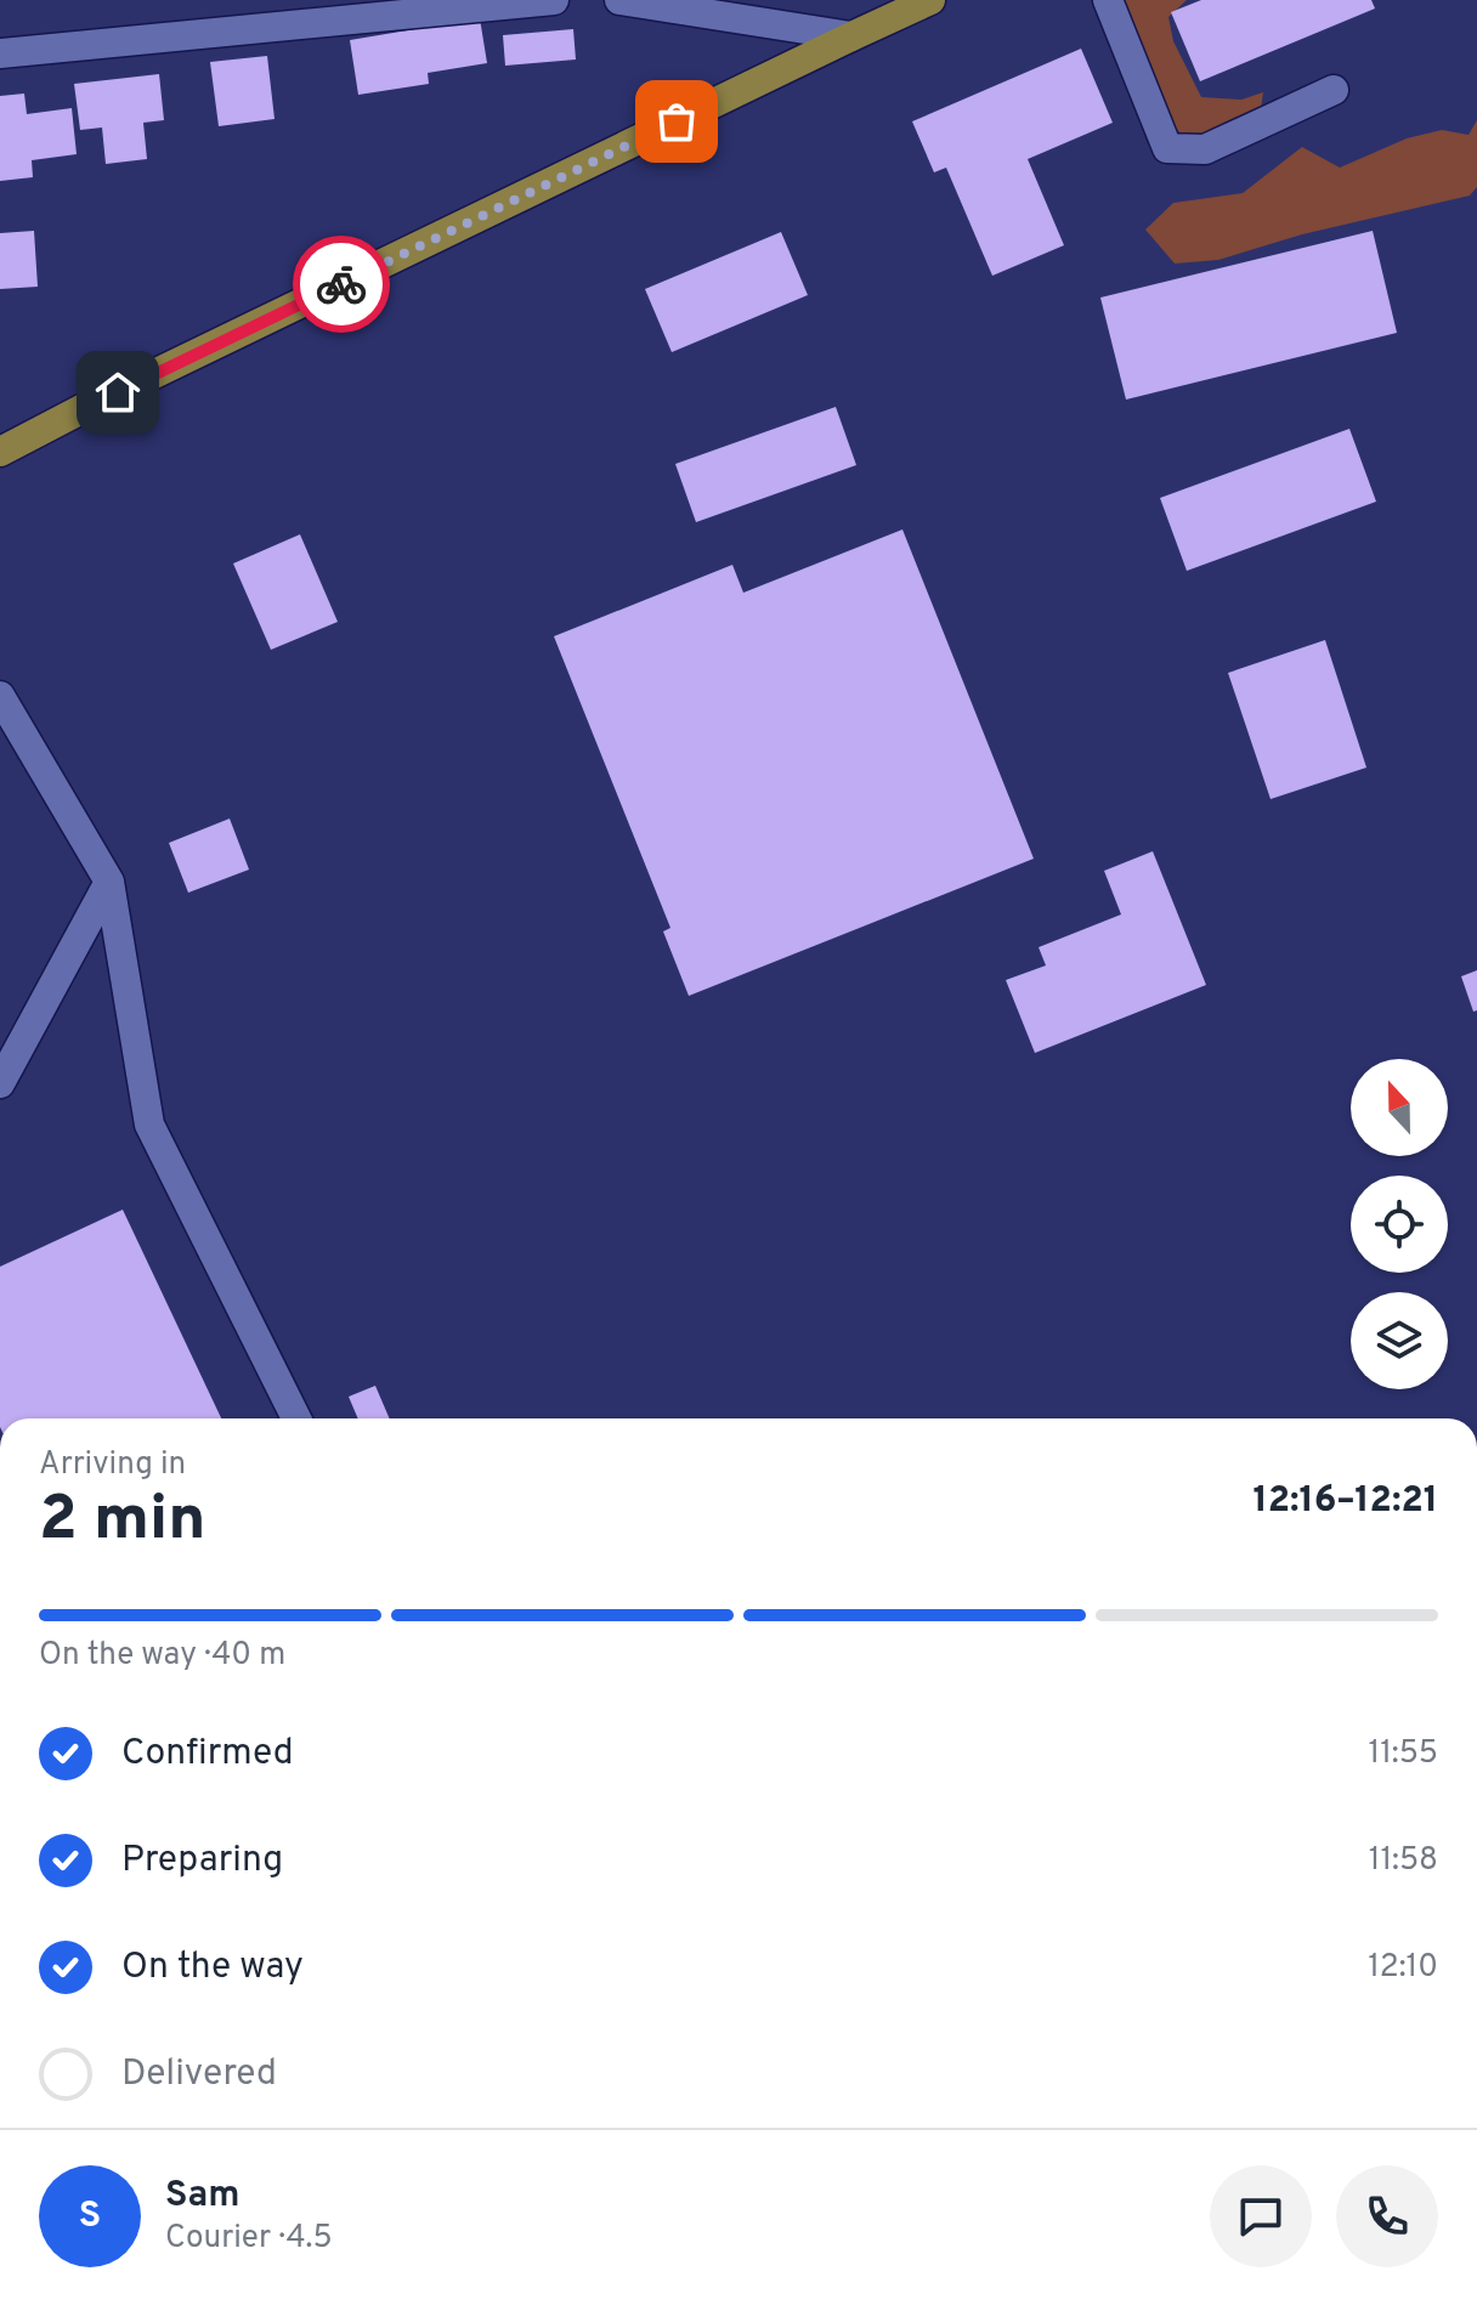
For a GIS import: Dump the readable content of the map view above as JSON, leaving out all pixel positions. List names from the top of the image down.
{
  "north": "top",
  "page": {
    "heading": ["2 min", "Arriving in", "12:16–12:21"],
    "panel": ["Sam", "Courier · 4.5"],
    "bar": "On the way · 40 m",
    "list": [
      ["Confirmed", "11:55"],
      ["Preparing", "11:58"],
      ["On the way", "12:10"],
      "Delivered"
    ],
    "round": "S"
  }
}
